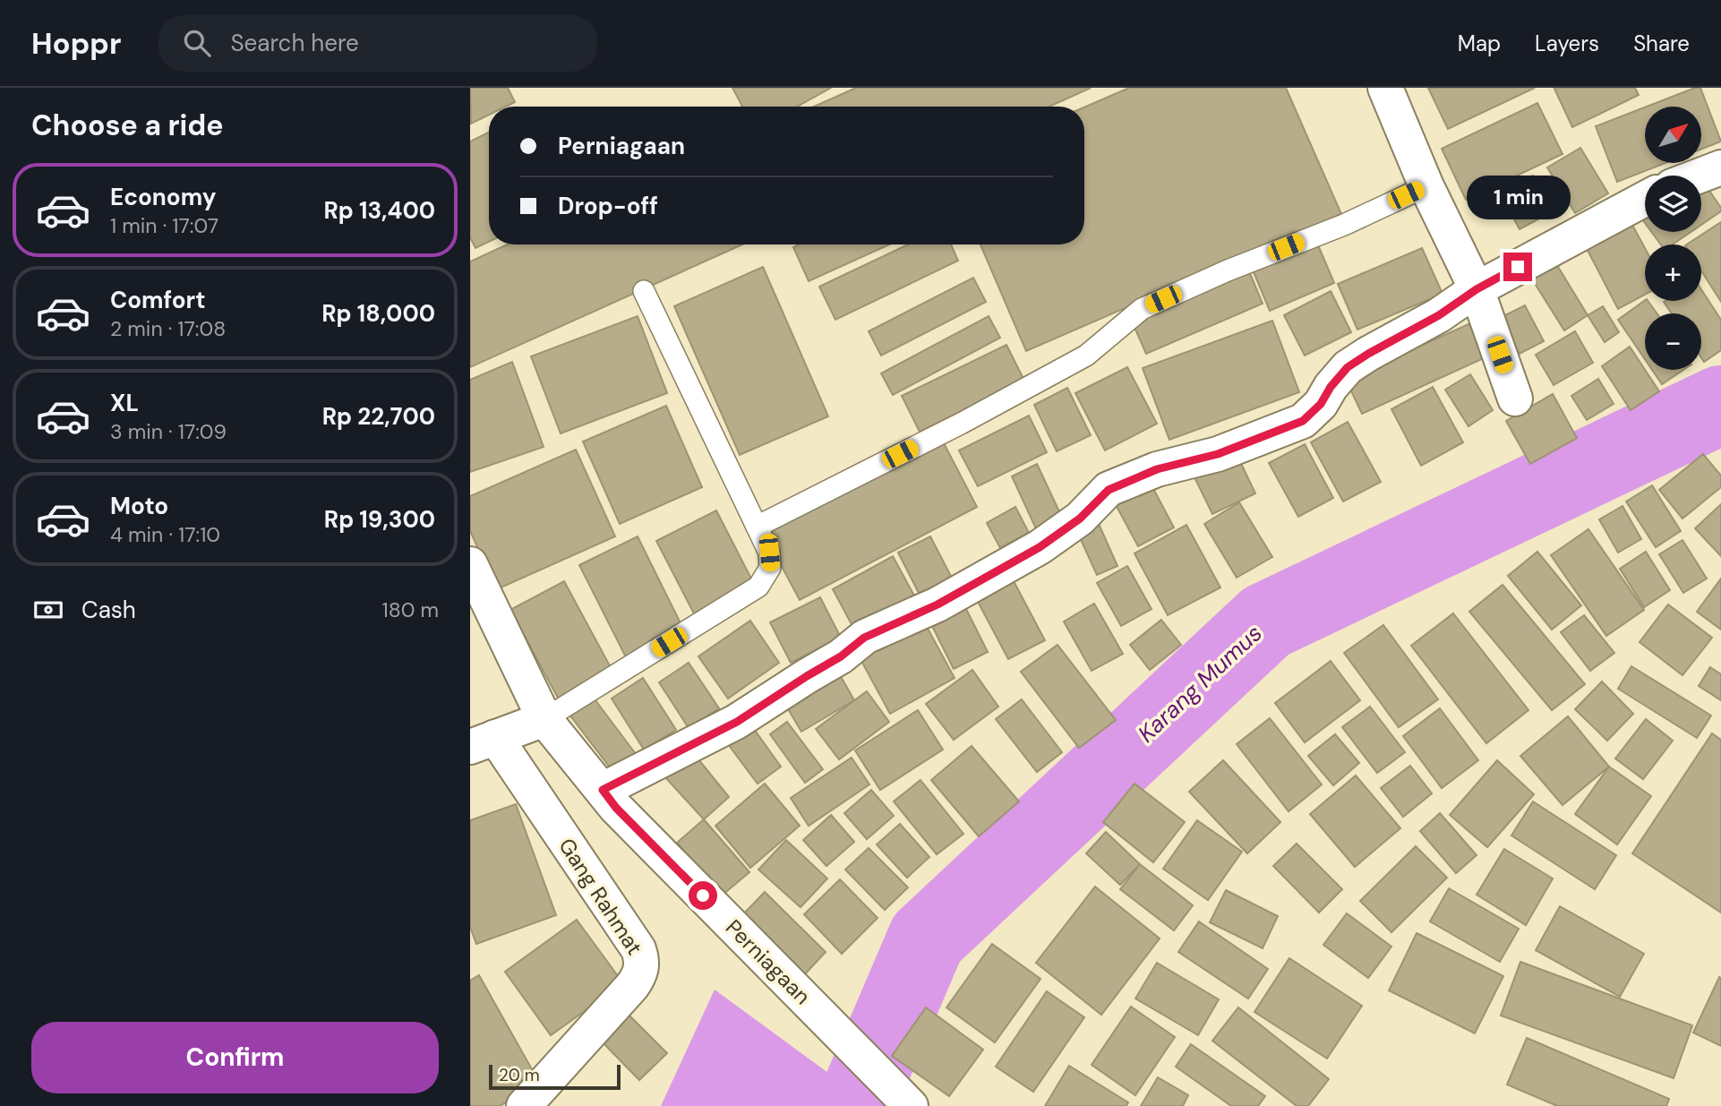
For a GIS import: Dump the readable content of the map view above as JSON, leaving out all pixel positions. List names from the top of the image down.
{
  "streets": {
    "street": ["Gang Rahmat", "Perniagaan"]
  },
  "water": ["Karang Mumus"],
  "scale_bar": "20 m",
  "north": "top right",
  "page": {
    "header": "Hoppr",
    "search": "Search here",
    "nav": ["Map", "Layers", "Share"],
    "heading": "Choose a ride",
    "map_buttons": ["+", "−"],
    "banner": ["Perniagaan", "Drop-off"],
    "list": [
      {
        "name": "Economy",
        "note": "1 min · 17:07",
        "value": "Rp 13,400"
      },
      {
        "name": "Comfort",
        "note": "2 min · 17:08",
        "value": "Rp 18,000"
      },
      {
        "name": "XL",
        "note": "3 min · 17:09",
        "value": "Rp 22,700"
      },
      {
        "name": "Moto",
        "note": "4 min · 17:10",
        "value": "Rp 19,300"
      }
    ],
    "bubble": "1 min",
    "pay": ["Cash", "180 m"],
    "buttons": "Confirm",
    "scale": "20 m"
  }
}
